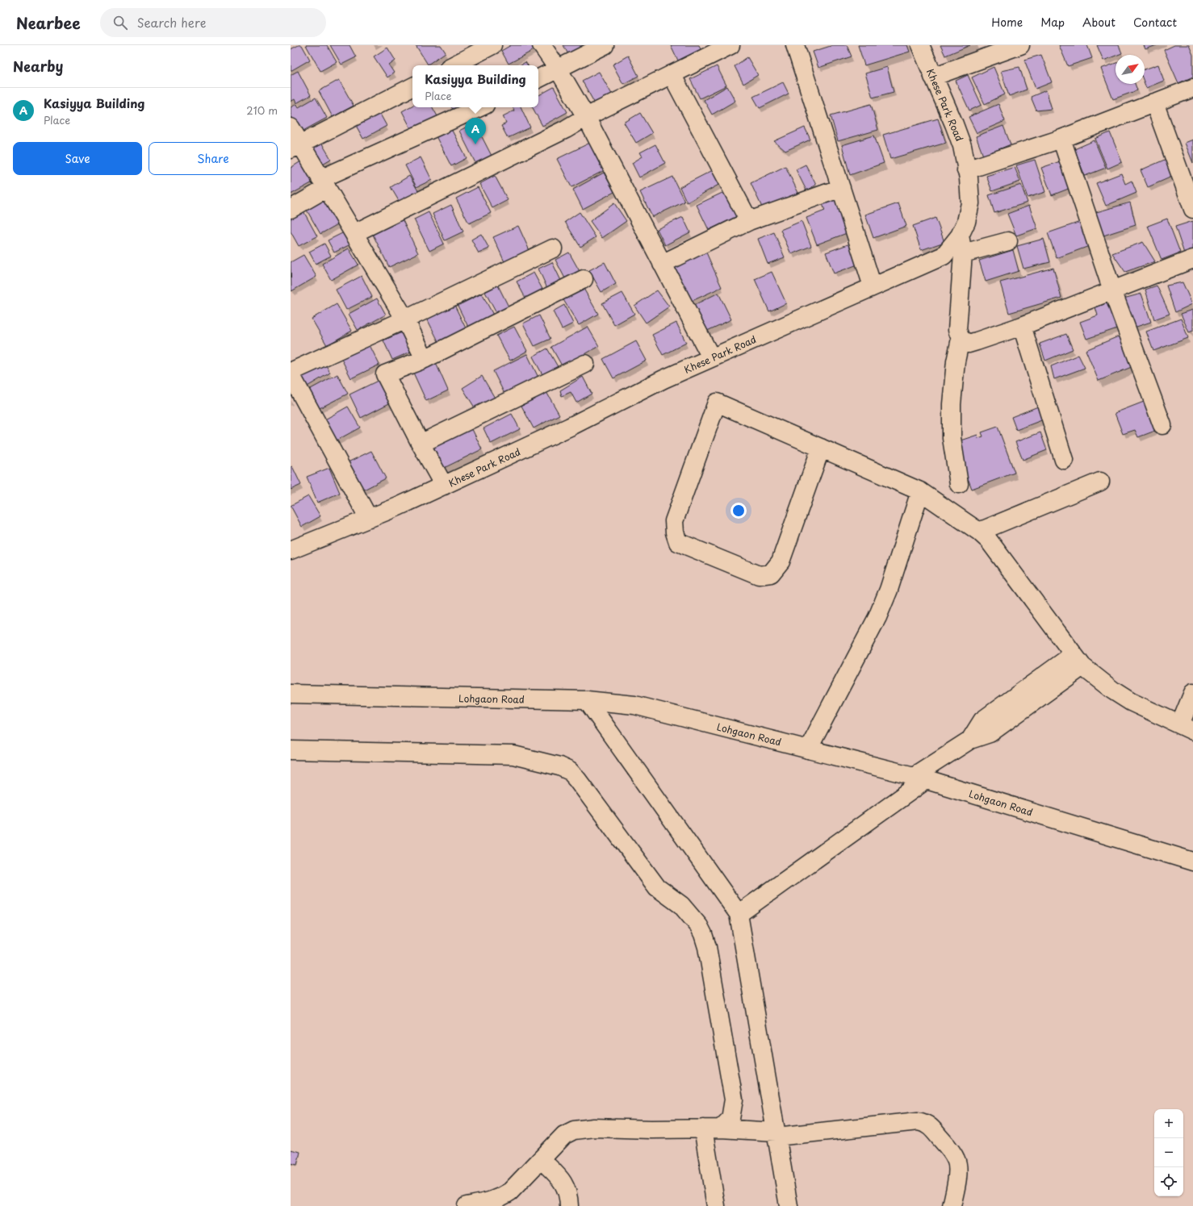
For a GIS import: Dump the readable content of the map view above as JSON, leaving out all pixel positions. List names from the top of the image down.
{
  "streets": {
    "street": ["Khese Park Road", "Lohgaon Road"]
  },
  "north": "top right",
  "page": {
    "header": "Nearbee",
    "search": "Search here",
    "nav": [
      "Home",
      "Map",
      "About",
      "Contact"
    ],
    "heading": "Nearby",
    "popup": ["Kasiyya Building", "Place"],
    "list": [
      {
        "mark": "A",
        "name": "Kasiyya Building",
        "note": "Place",
        "value": "210 m"
      }
    ],
    "pins": "A",
    "buttons": ["Save", "Share"],
    "map_buttons": ["+", "−"]
  }
}
